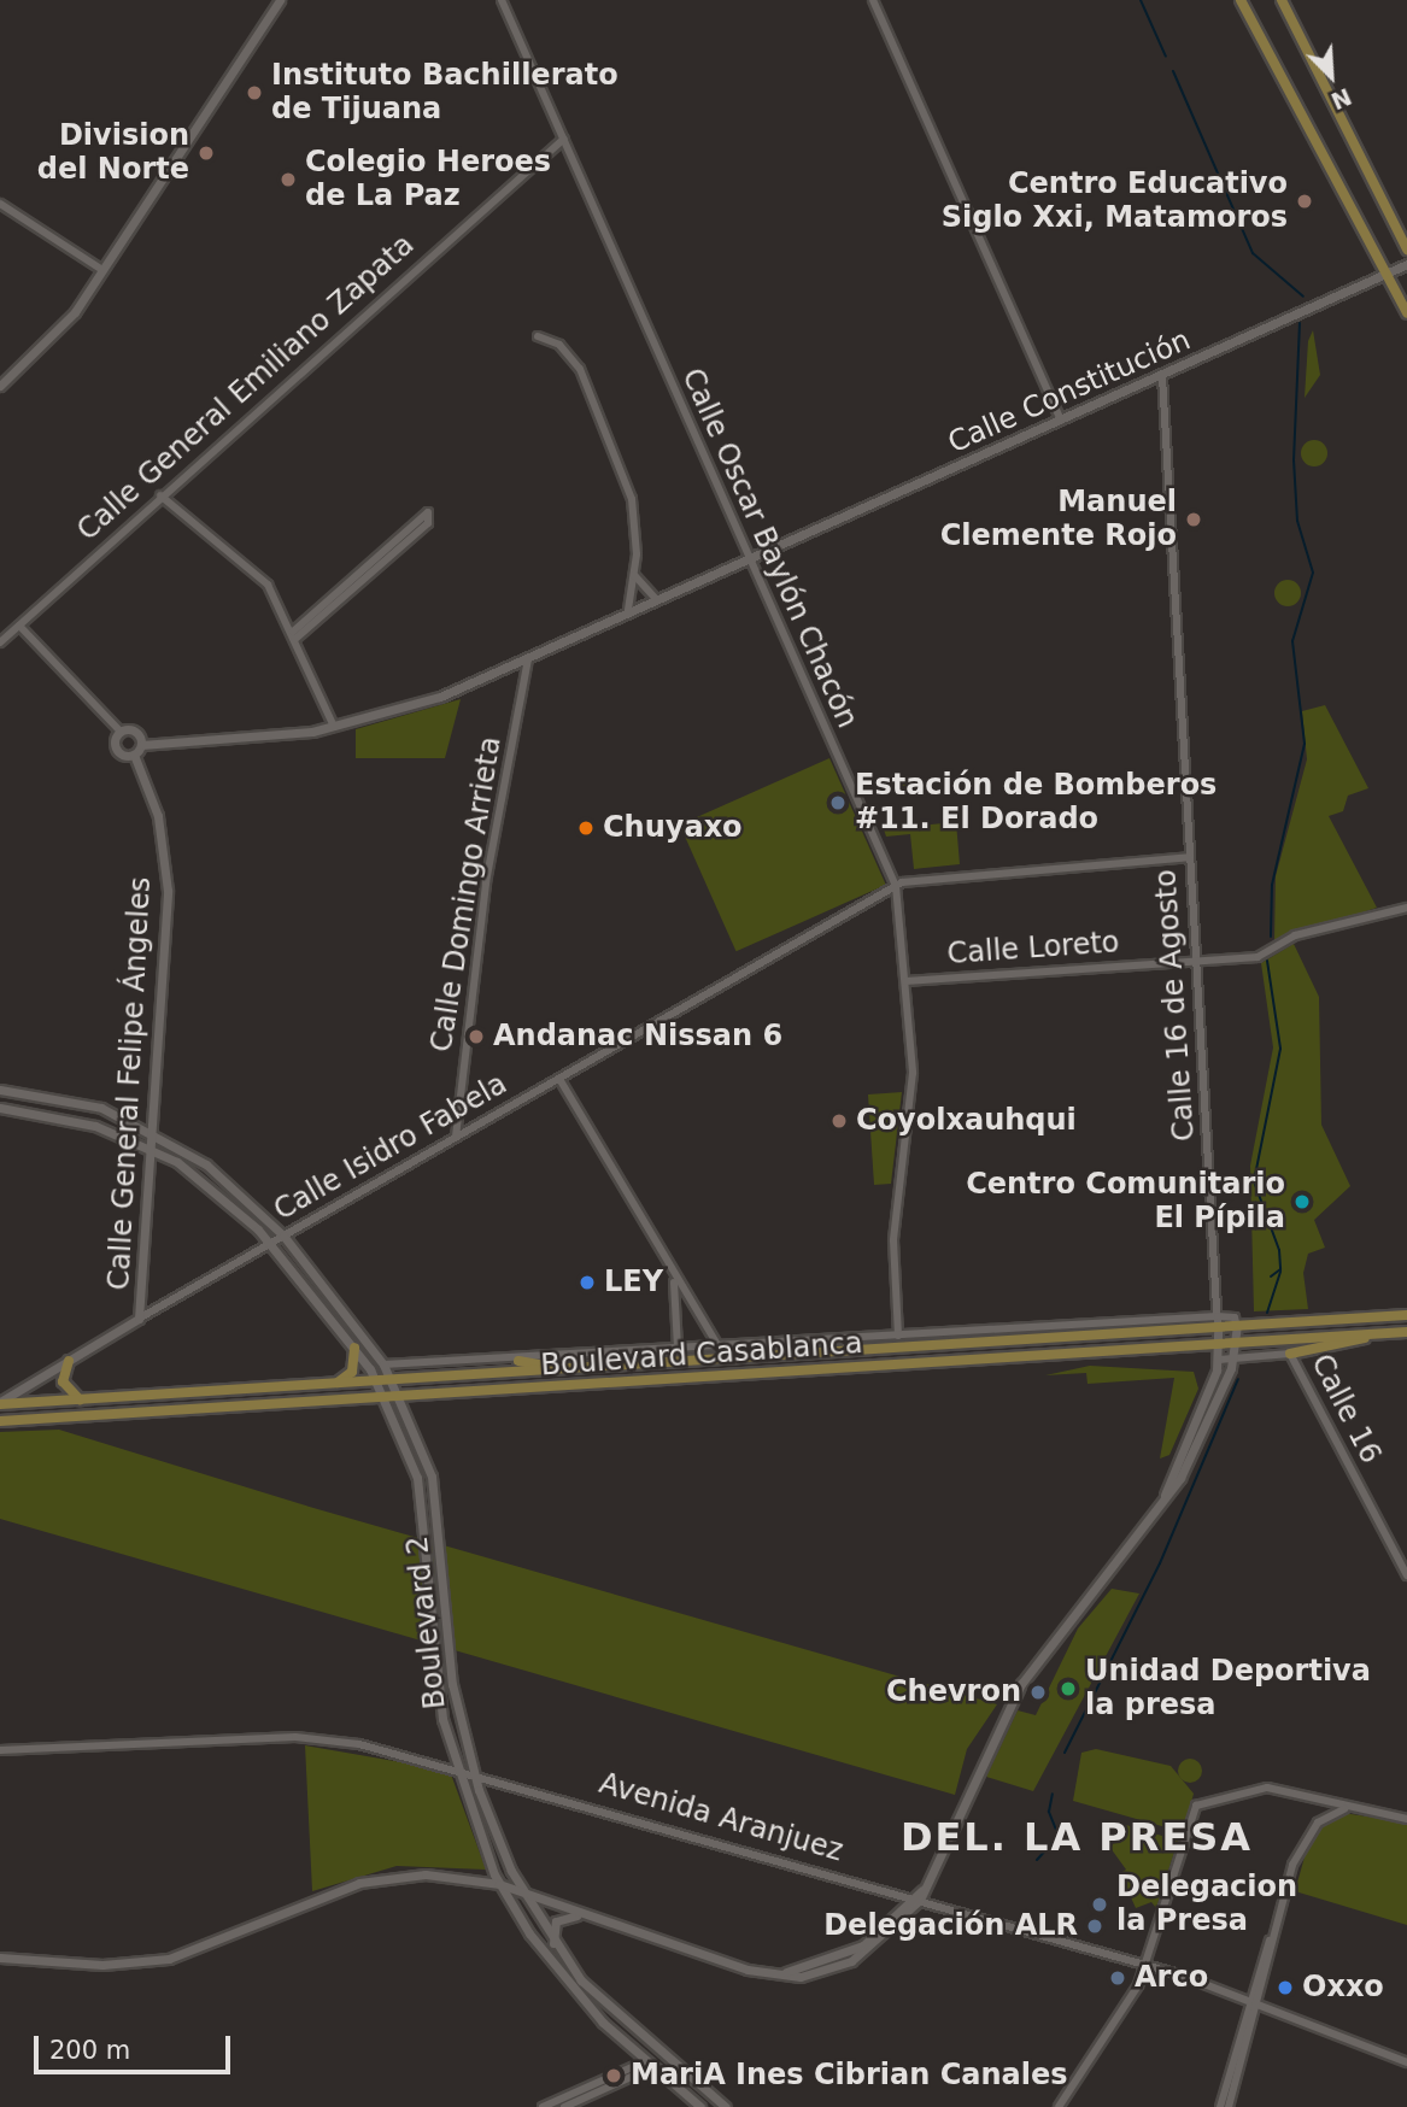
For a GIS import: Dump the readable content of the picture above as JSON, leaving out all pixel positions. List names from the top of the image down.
{
  "streets": {
    "main road": [
      "Calle Constitución",
      "Calle General Felipe Ángeles",
      "Calle Isidro Fabela",
      "Boulevard Casablanca",
      "Boulevard 2"
    ],
    "street": [
      "Calle General Emiliano Zapata",
      "Calle Oscar Baylón Chacón",
      "Calle Domingo Arrieta",
      "Calle Loreto",
      "Calle 16 de Agosto",
      "Calle 16",
      "Avenida Aranjuez"
    ]
  },
  "crossings": [
    ["Calle General Emiliano Zapata", "Calle Oscar Baylón Chacón"],
    ["Calle Constitución", "Calle Oscar Baylón Chacón"],
    ["Calle Constitución", "Calle Domingo Arrieta"],
    ["Calle Constitución", "Calle 16 de Agosto"],
    ["Calle Oscar Baylón Chacón", "Calle Loreto"],
    ["Calle Oscar Baylón Chacón", "Calle Isidro Fabela"],
    ["Calle Domingo Arrieta", "Calle Isidro Fabela"],
    ["Calle Loreto", "Calle 16 de Agosto"],
    ["Calle 16 de Agosto", "Boulevard Casablanca"],
    ["Calle General Felipe Ángeles", "Calle Isidro Fabela"],
    ["Calle General Felipe Ángeles", "Boulevard 2"],
    ["Calle Isidro Fabela", "Boulevard Casablanca"],
    ["Calle Isidro Fabela", "Boulevard 2"],
    ["Boulevard Casablanca", "Boulevard 2"],
    ["Boulevard 2", "Avenida Aranjuez"]
  ],
  "districts": ["DEL. LA PRESA"],
  "places": [
    "Instituto Bachillerato de Tijuana",
    "Division del Norte",
    "Colegio Heroes de La Paz",
    "Centro Educativo Siglo Xxi, Matamoros",
    "Manuel Clemente Rojo",
    "Estación de Bomberos #11. El Dorado",
    "Chuyaxo",
    "Andanac Nissan 6",
    "Coyolxauhqui",
    "Centro Comunitario El Pípila",
    "LEY",
    "Unidad Deportiva la presa",
    "Chevron",
    "Delegacion la Presa",
    "Delegación ALR",
    "Arco",
    "Oxxo",
    "MariA Ines Cibrian Canales"
  ],
  "scale_bar": "200 m",
  "north": "bottom right"
}
